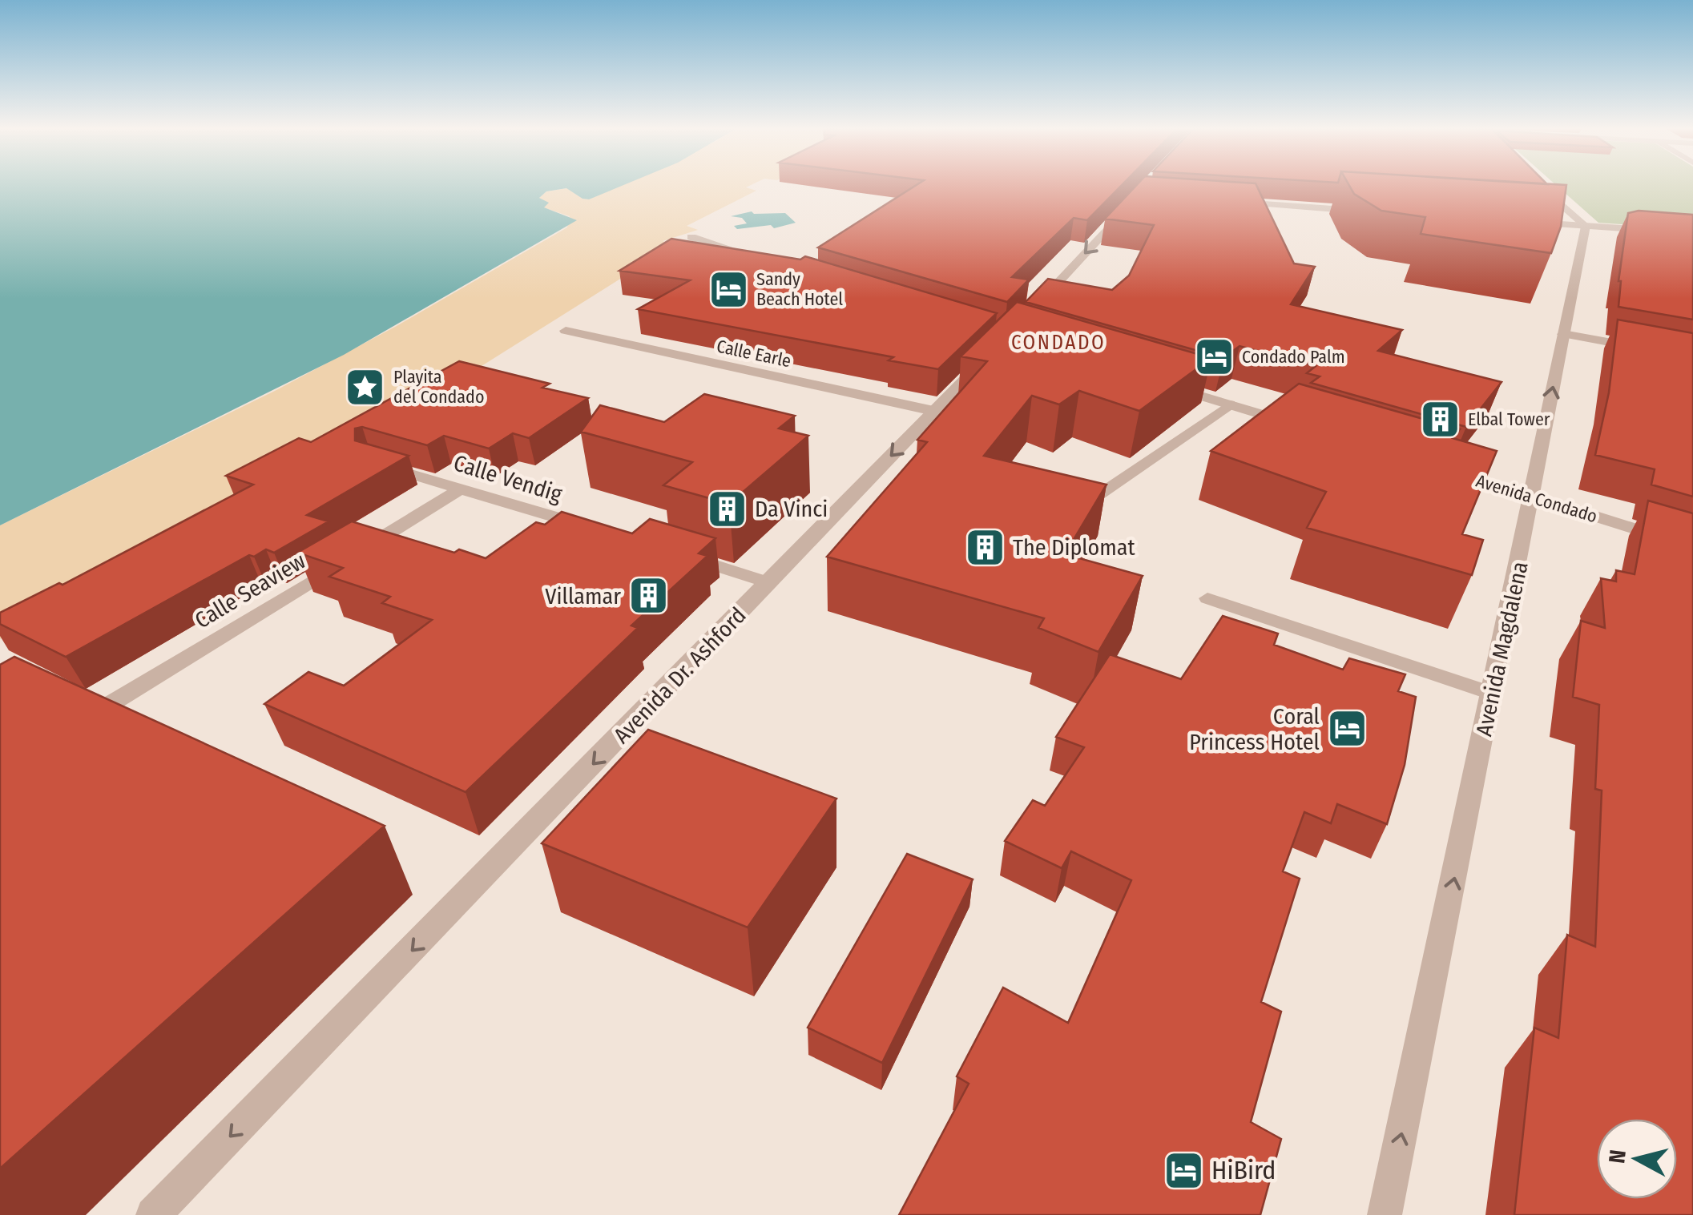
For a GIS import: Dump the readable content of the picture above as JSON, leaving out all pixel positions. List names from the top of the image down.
{
  "streets": {
    "street": [
      "Calle Earle",
      "Calle Vendig",
      "Avenida Condado",
      "Calle Seaview",
      "Avenida Magdalena",
      "Avenida Dr. Ashford"
    ]
  },
  "crossings": [
    ["Calle Earle", "Avenida Dr. Ashford"],
    ["Calle Vendig", "Calle Seaview"],
    ["Avenida Condado", "Avenida Magdalena"]
  ],
  "one_way": ["Avenida Magdalena", "Avenida Dr. Ashford"],
  "districts": ["CONDADO"],
  "places": {
    "hotel": [
      "Sandy Beach Hotel",
      "Condado Palm",
      "Coral Princess Hotel",
      "HiBird"
    ],
    "place": ["Playita del Condado"],
    "building": [
      "Elbal Tower",
      "Da Vinci",
      "The Diplomat",
      "Villamar"
    ]
  },
  "north": "left"
}
